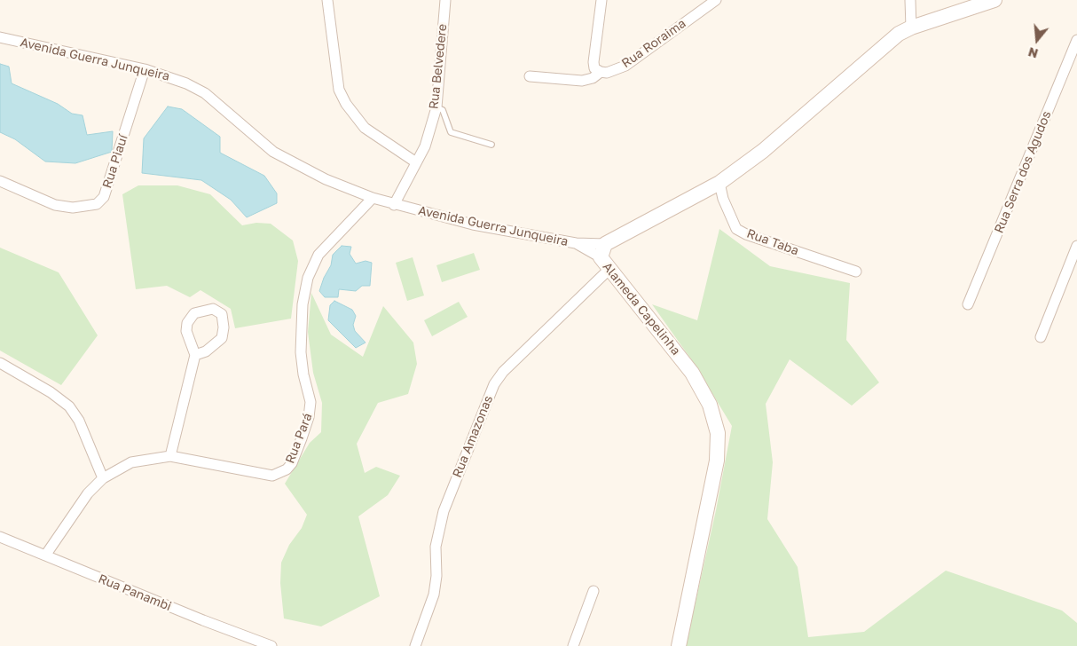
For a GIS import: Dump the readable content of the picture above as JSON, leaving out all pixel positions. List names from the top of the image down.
{
  "streets": {
    "street": [
      "Rua Roraima",
      "Avenida Guerra Junqueira",
      "Rua Belvedere",
      "Rua Piauí",
      "Rua Serra dos Agudos",
      "Rua Taba",
      "Alameda Capelinha",
      "Rua Amazonas",
      "Rua Pará",
      "Rua Panambi"
    ]
  },
  "crossings": [
    ["Avenida Guerra Junqueira", "Rua Belvedere"],
    ["Avenida Guerra Junqueira", "Rua Piauí"],
    ["Avenida Guerra Junqueira", "Alameda Capelinha"],
    ["Avenida Guerra Junqueira", "Rua Pará"],
    ["Rua Taba", "Alameda Capelinha"],
    ["Alameda Capelinha", "Rua Amazonas"],
    ["Rua Pará", "Rua Panambi"]
  ],
  "north": "bottom"
}
